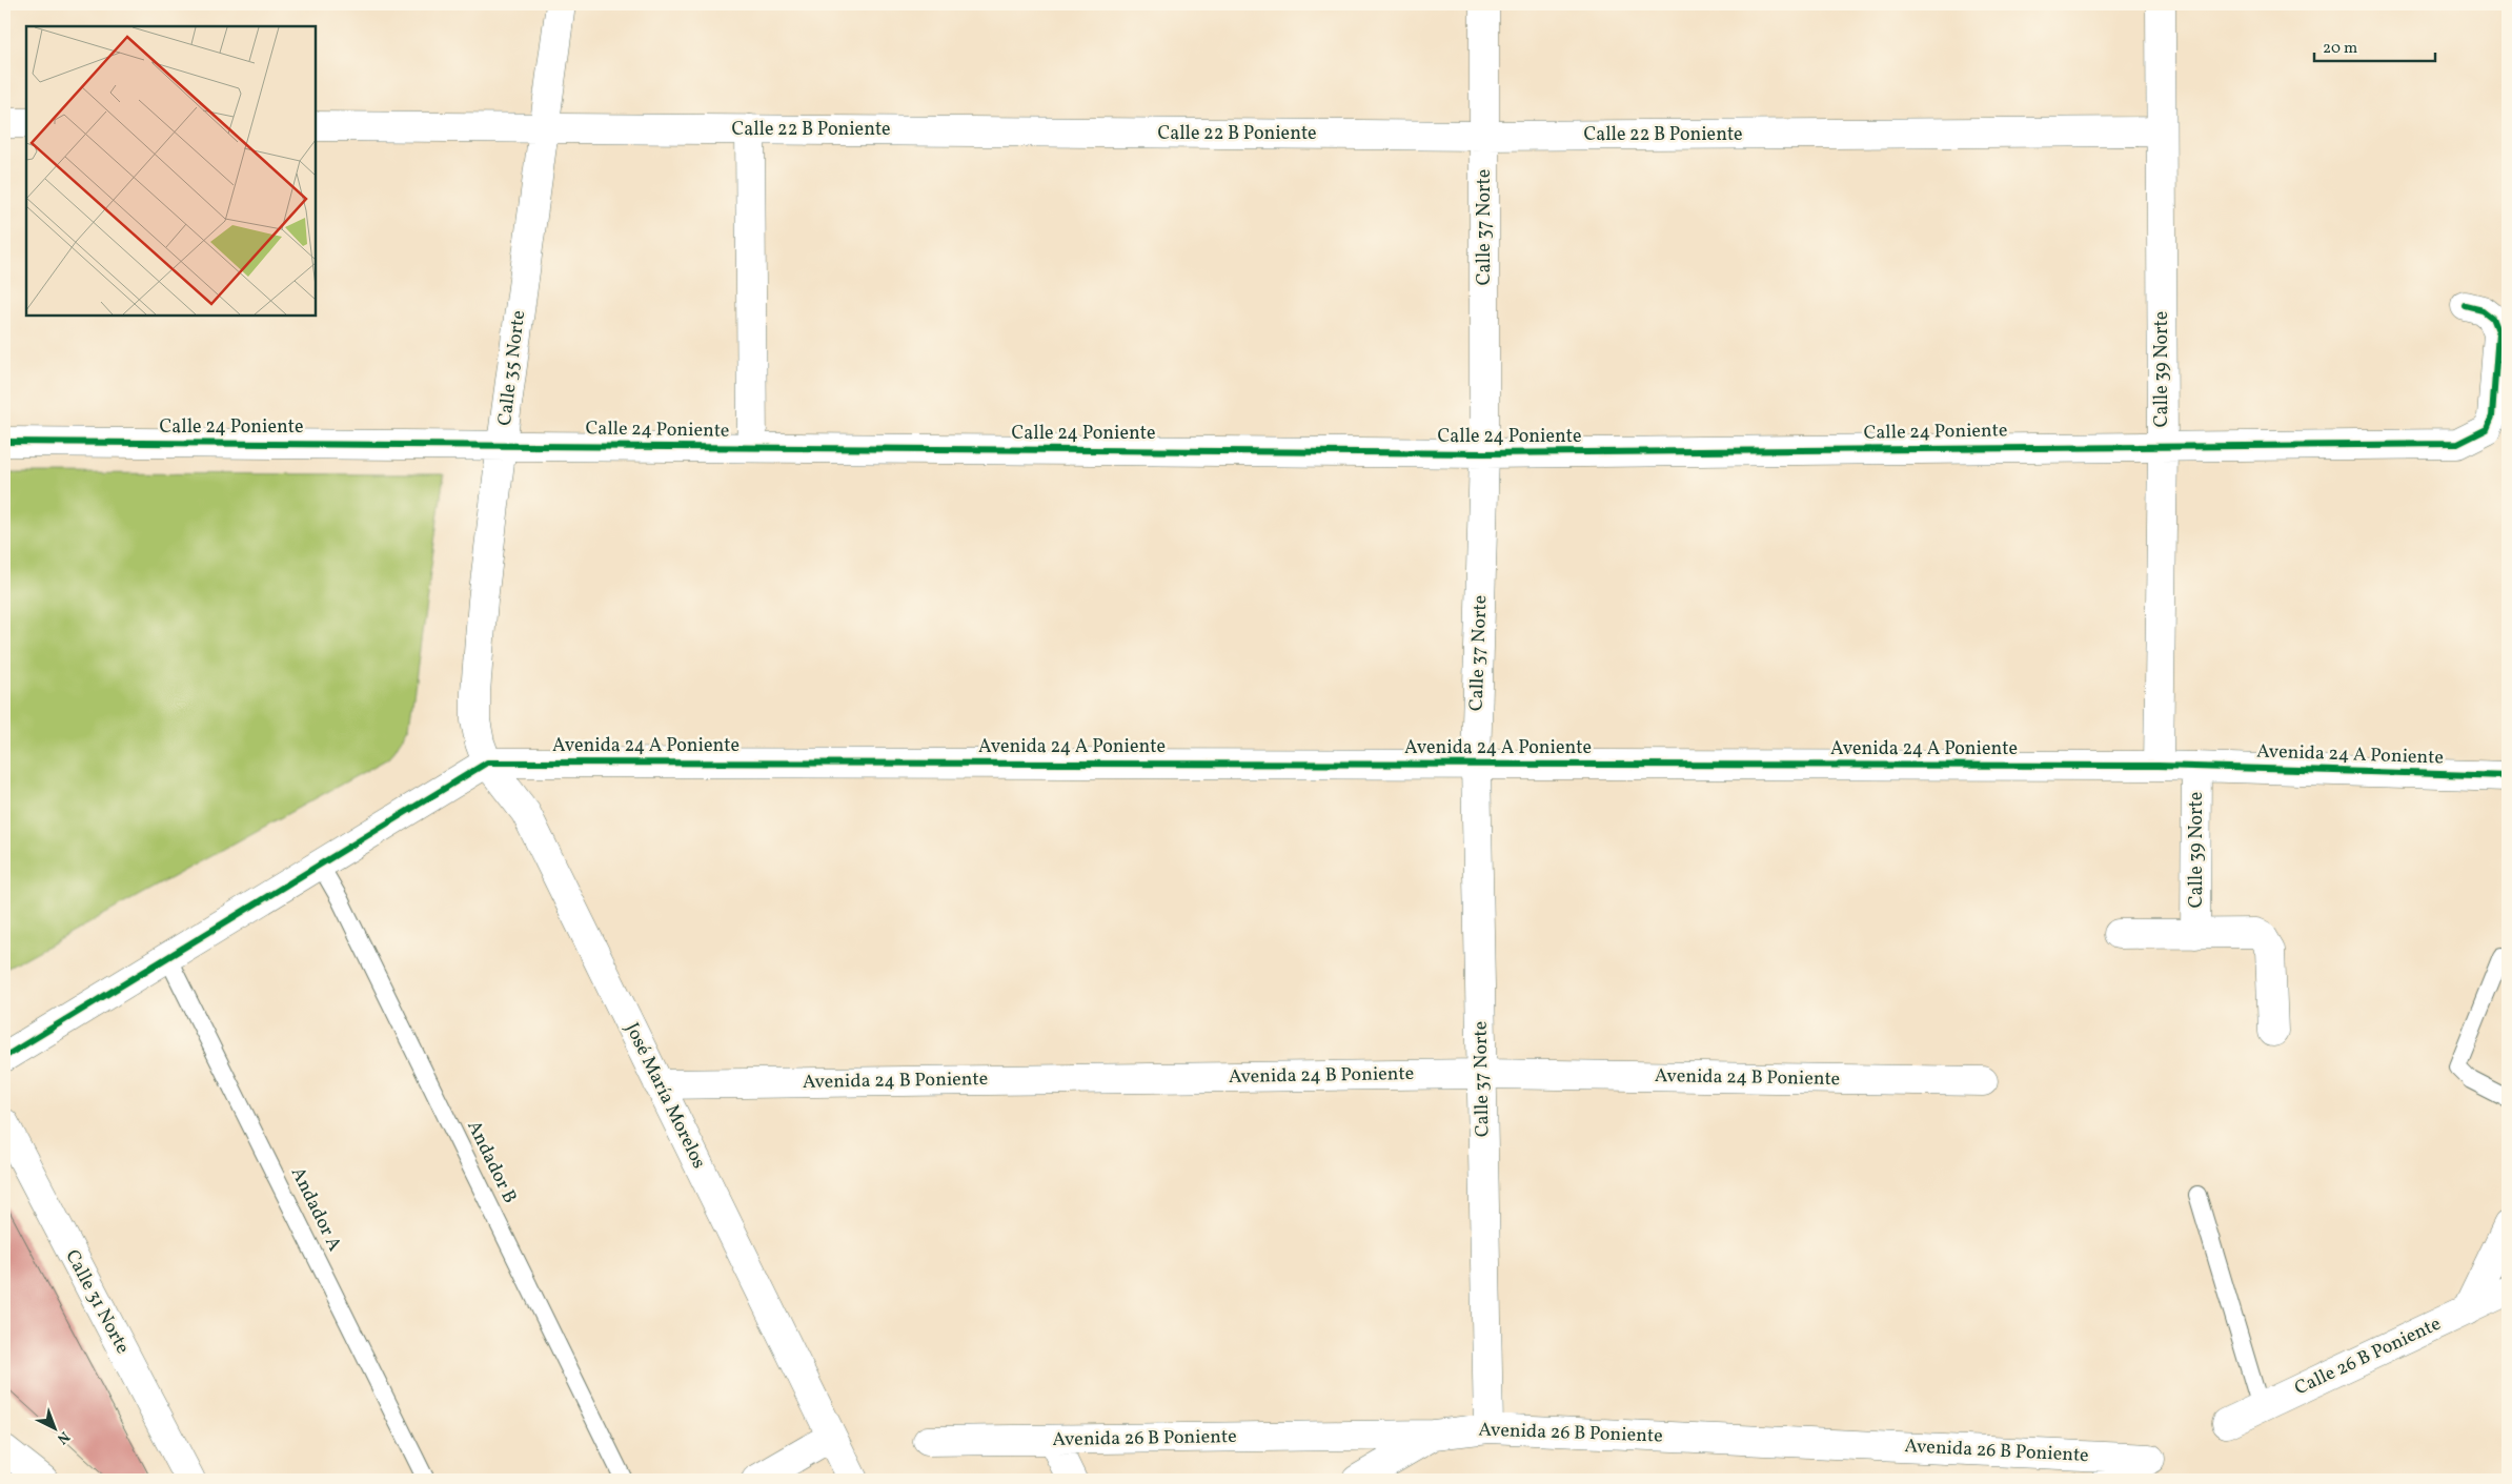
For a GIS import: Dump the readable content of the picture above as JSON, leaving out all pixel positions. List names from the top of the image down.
{
  "streets": {
    "street": [
      "Calle 22 B Poniente",
      "Calle 37 Norte",
      "Calle 35 Norte",
      "Calle 39 Norte",
      "Calle 24 Poniente",
      "Avenida 24 A Poniente",
      "Avenida 24 B Poniente",
      "José María Morelos",
      "Calle 31 Norte",
      "Calle 26 B Poniente",
      "Avenida 26 B Poniente"
    ],
    "lane": ["Andador B", "Andador A"]
  },
  "crossings": [
    ["Calle 22 B Poniente", "Calle 37 Norte"],
    ["Calle 22 B Poniente", "Calle 35 Norte"],
    ["Calle 22 B Poniente", "Calle 39 Norte"],
    ["Calle 37 Norte", "Calle 24 Poniente"],
    ["Calle 37 Norte", "Avenida 24 A Poniente"],
    ["Calle 37 Norte", "Avenida 24 B Poniente"],
    ["Calle 37 Norte", "Avenida 26 B Poniente"],
    ["Calle 35 Norte", "Calle 24 Poniente"],
    ["Calle 35 Norte", "Avenida 24 A Poniente"],
    ["Calle 35 Norte", "José María Morelos"],
    ["Calle 39 Norte", "Calle 24 Poniente"],
    ["Calle 39 Norte", "Avenida 24 A Poniente"],
    ["Avenida 24 A Poniente", "José María Morelos"],
    ["Avenida 24 B Poniente", "José María Morelos"]
  ],
  "scale_bar": "20 m",
  "north": "bottom right"
}
